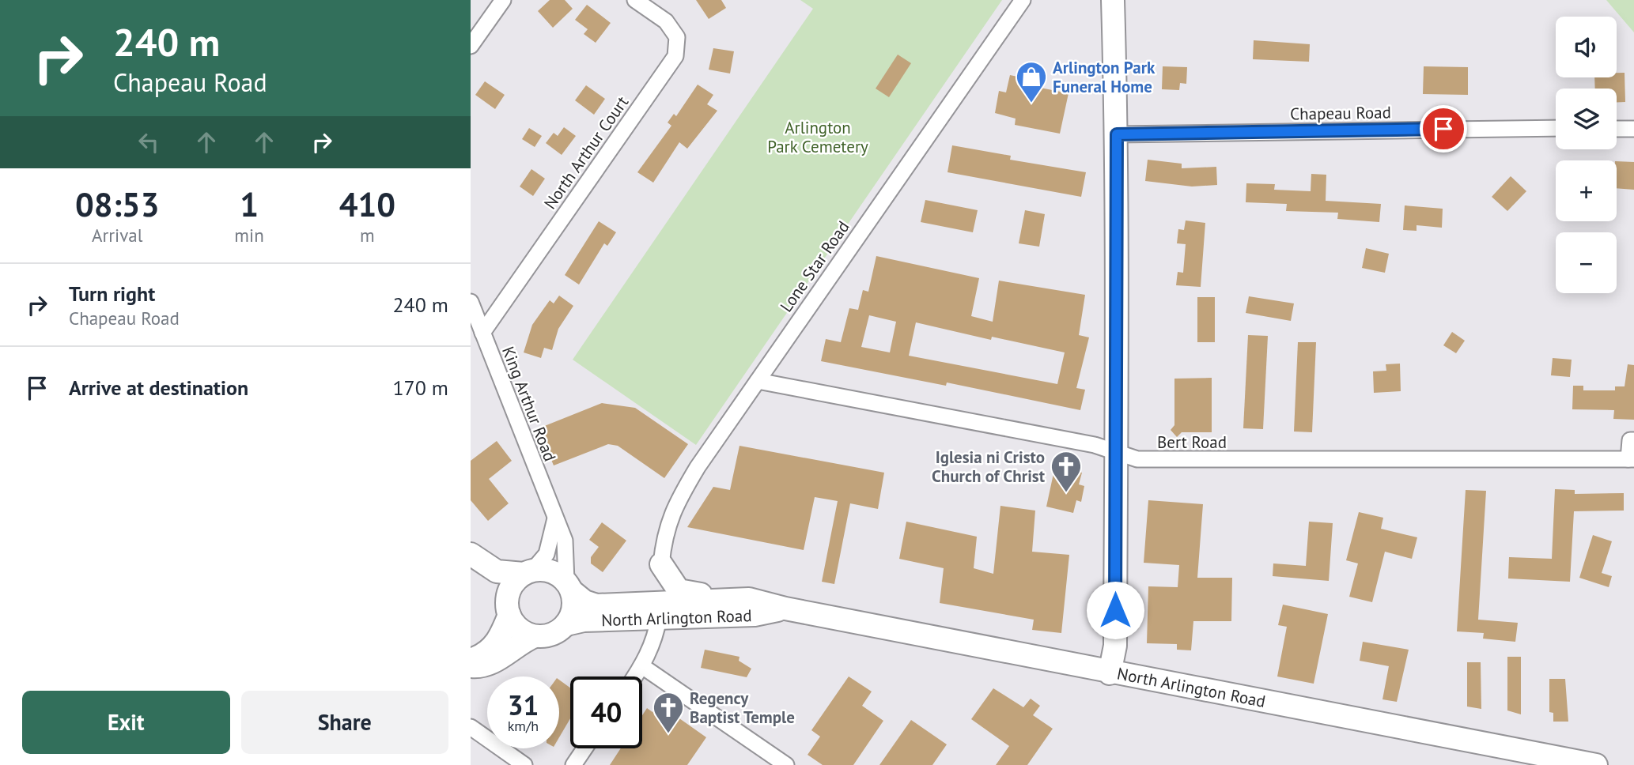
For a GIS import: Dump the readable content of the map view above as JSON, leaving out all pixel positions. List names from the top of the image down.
{
  "streets": {
    "main road": ["North Arlington Road"],
    "street": [
      "Chapeau Road",
      "North Arthur Court",
      "Lone Star Road",
      "King Arthur Road",
      "Bert Road"
    ]
  },
  "crossings": [
    ["North Arthur Court", "King Arthur Road"],
    ["Lone Star Road", "Bert Road"],
    ["King Arthur Road", "North Arlington Road"]
  ],
  "parks": ["Arlington Park Cemetery"],
  "places": {
    "shop": ["Arlington Park Funeral Home"],
    "church": ["Iglesia ni Cristo Church of Christ", "Regency Baptist Temple"]
  },
  "page": {
    "turn": ["240 m", "Chapeau Road"],
    "map_buttons": ["+", "−"],
    "eta": [
      "08:53",
      "Arrival",
      "1",
      "min",
      "410",
      "m"
    ],
    "list": [
      {
        "name": "Turn right",
        "note": "Chapeau Road",
        "value": "240 m"
      },
      {
        "name": "Arrive at destination",
        "value": "170 m"
      }
    ],
    "speed": "31 km/h",
    "limit": "40",
    "buttons": ["Exit", "Share"]
  }
}
